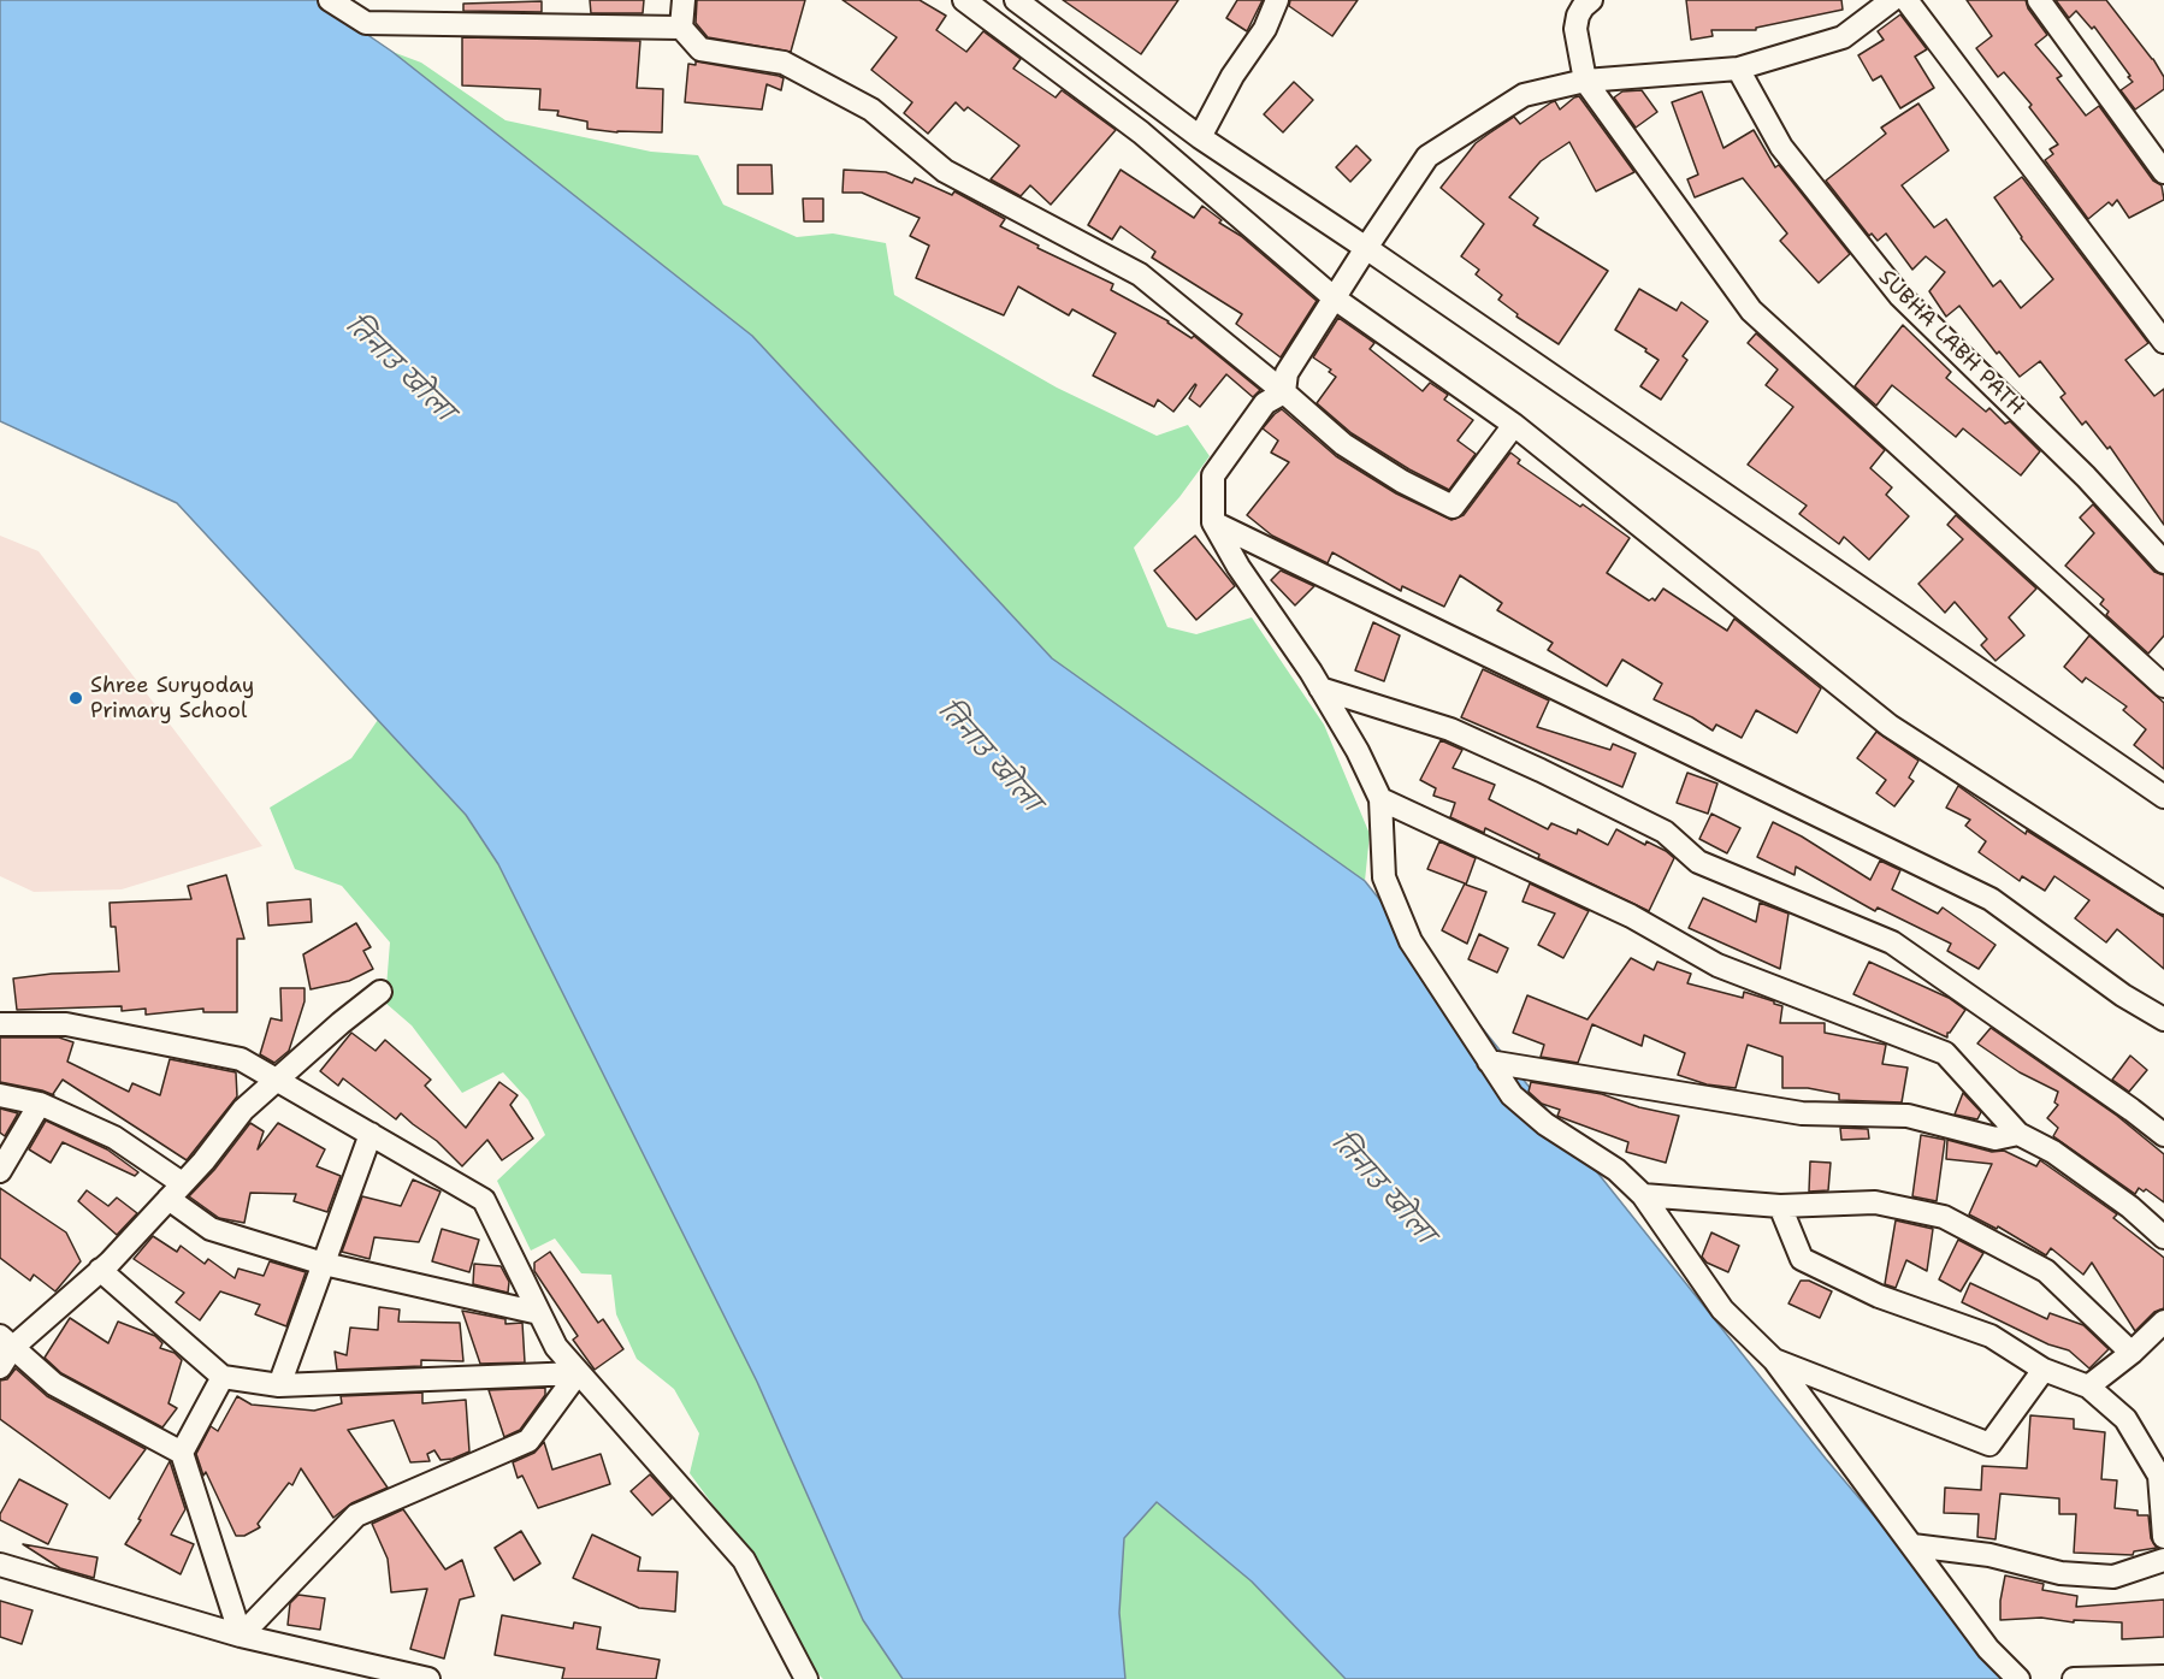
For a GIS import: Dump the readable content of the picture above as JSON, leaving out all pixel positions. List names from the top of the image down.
{
  "streets": {
    "street": ["SUBHA LABH PATH"]
  },
  "water": ["तिनाउ खोला"],
  "places": ["Shree Suryoday Primary School"]
}
